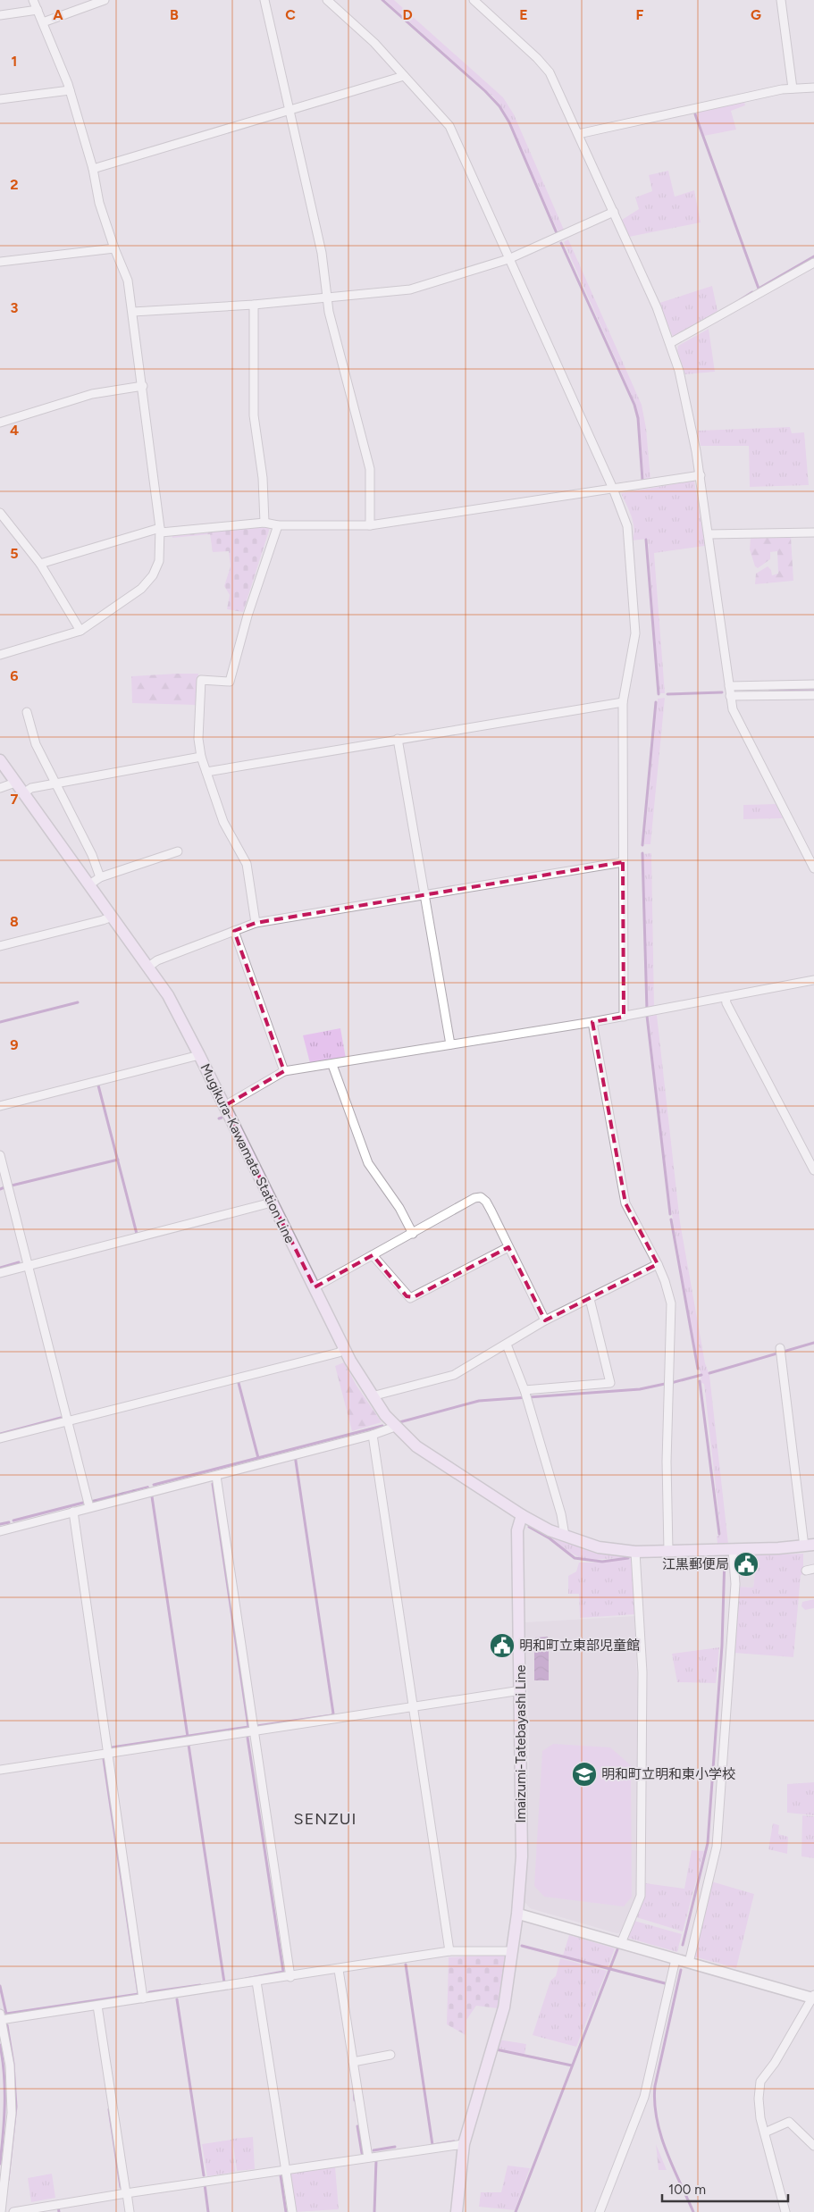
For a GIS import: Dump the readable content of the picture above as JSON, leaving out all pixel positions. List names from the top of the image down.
{
  "streets": {
    "main road": ["Mugikura-Kawamata Station Line", "Imaizumi-Tatebayashi Line"]
  },
  "crossings": [
    ["Mugikura-Kawamata Station Line", "Imaizumi-Tatebayashi Line"]
  ],
  "districts": ["SENZUI"],
  "places": {
    "public building": ["江黒郵便局", "明和町立東部児童館"],
    "school or university": ["明和町立明和東小学校"]
  },
  "scale_bar": "100 m",
  "grid": {
    "columns": [
      "A",
      "B",
      "C",
      "D",
      "E",
      "F",
      "G"
    ],
    "rows": [
      "1",
      "2",
      "3",
      "4",
      "5",
      "6",
      "7",
      "8",
      "9"
    ]
  }
}
